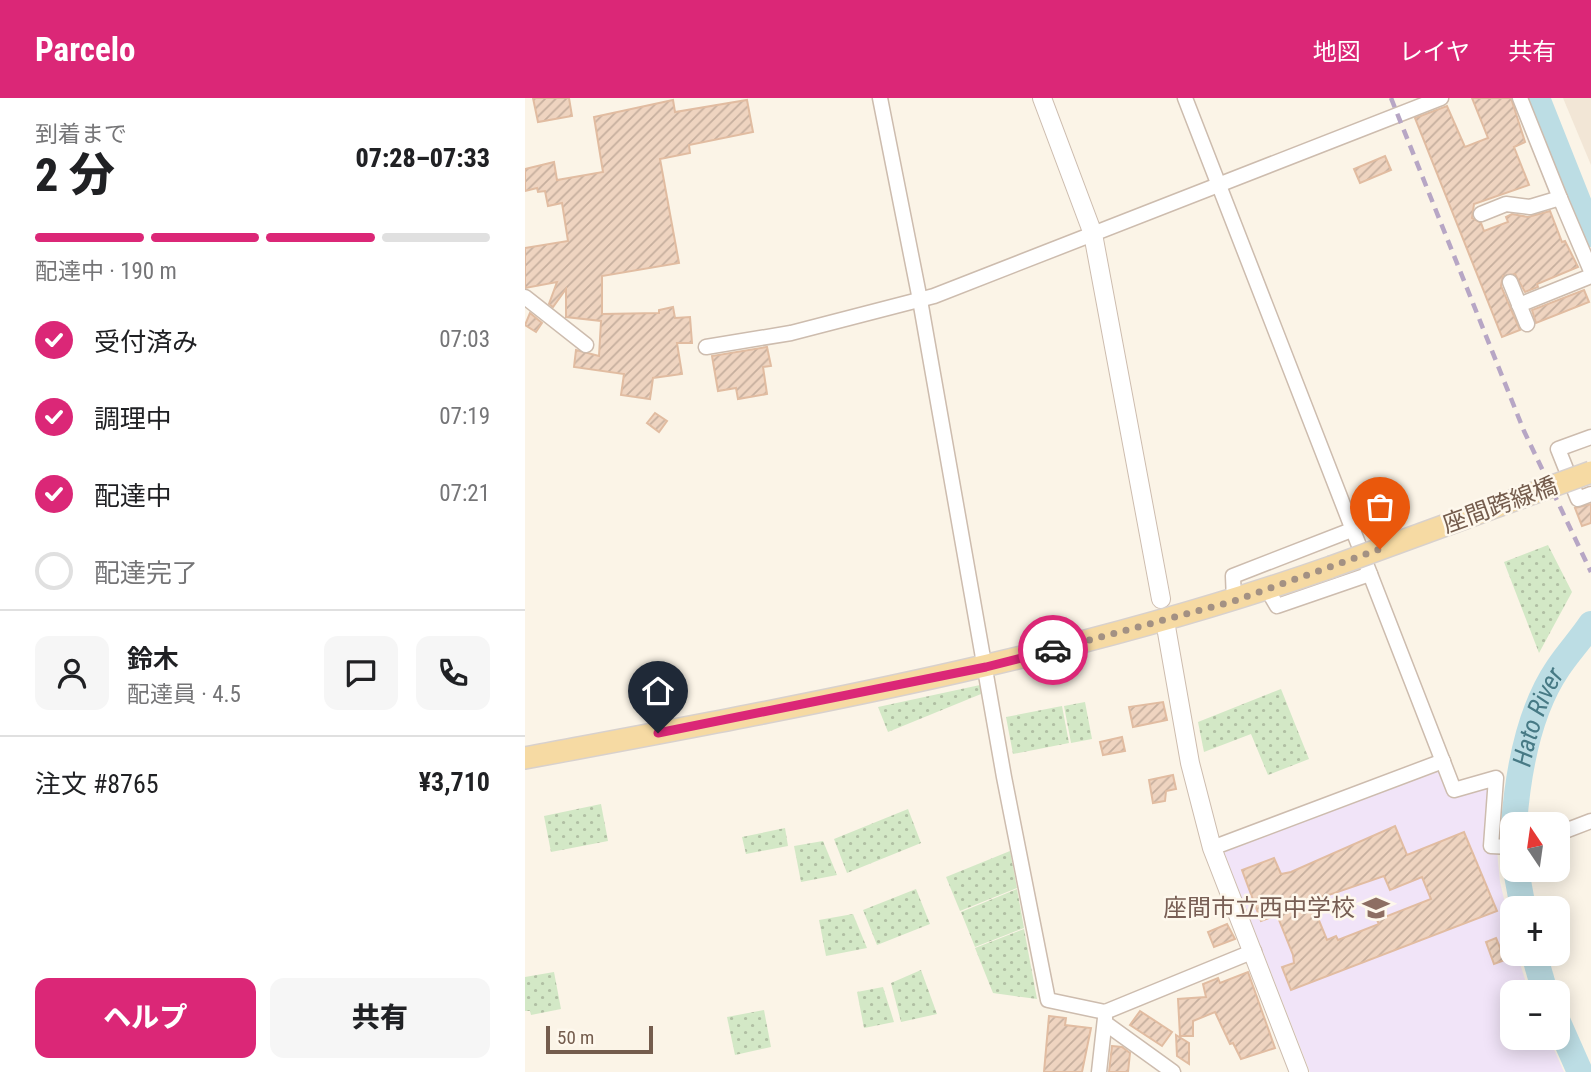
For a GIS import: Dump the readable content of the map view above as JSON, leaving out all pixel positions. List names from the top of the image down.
{
  "streets": {
    "main road": ["座間跨線橋"]
  },
  "water": ["Hato River"],
  "places": {
    "school or university": ["座間市立西中学校"]
  },
  "scale_bar": "50 m",
  "north": "top",
  "page": {
    "header": "Parcelo",
    "nav": ["地図", "レイヤ", "共有"],
    "heading": ["2 分", "到着まで", "07:28–07:33"],
    "panel": [
      "鈴木",
      "配達員 · 4.5",
      "注文 #8765",
      "¥3,710"
    ],
    "bar": "配達中 · 190 m",
    "list": [
      ["受付済み", "07:03"],
      ["調理中", "07:19"],
      ["配達中", "07:21"],
      "配達完了"
    ],
    "map_buttons": ["+", "−"],
    "buttons": ["ヘルプ", "共有"],
    "scale": "50 m"
  }
}
